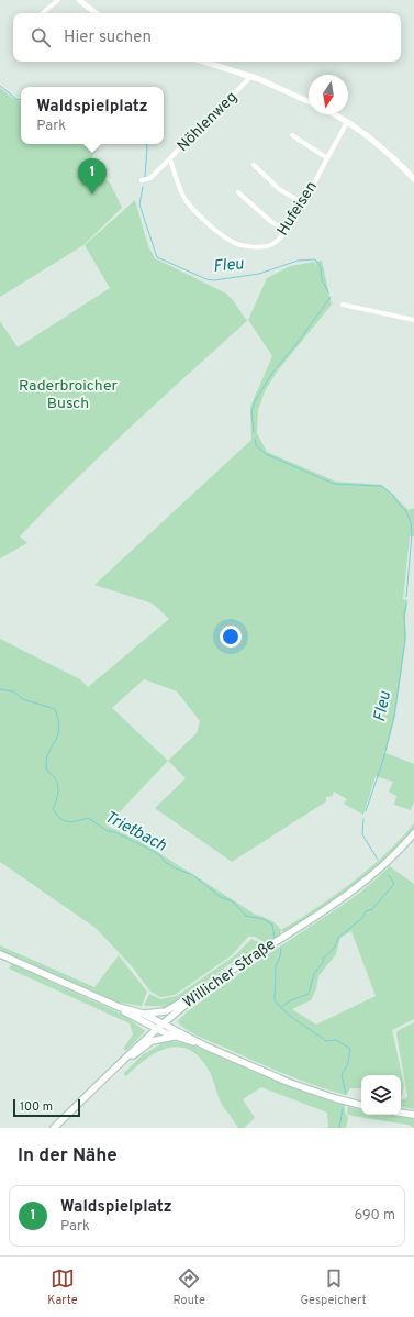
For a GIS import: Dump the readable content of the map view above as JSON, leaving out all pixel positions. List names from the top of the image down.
{
  "streets": {
    "main road": ["Willicher Straße"],
    "street": ["Nöhlenweg", "Hufeisen"]
  },
  "crossings": [
    ["Nöhlenweg", "Hufeisen"]
  ],
  "water": ["Fleu", "Trietbach"],
  "parks": ["Raderbroicher Busch"],
  "scale_bar": "100 m",
  "north": "bottom",
  "page": {
    "search": "Hier suchen",
    "popup": ["Waldspielplatz", "Park"],
    "pins": "1",
    "scale": "100 m",
    "heading": "In der Nähe",
    "list": [
      {
        "mark": "1",
        "name": "Waldspielplatz",
        "note": "Park",
        "value": "690 m"
      }
    ],
    "nav": ["Karte", "Route", "Gespeichert"]
  }
}
